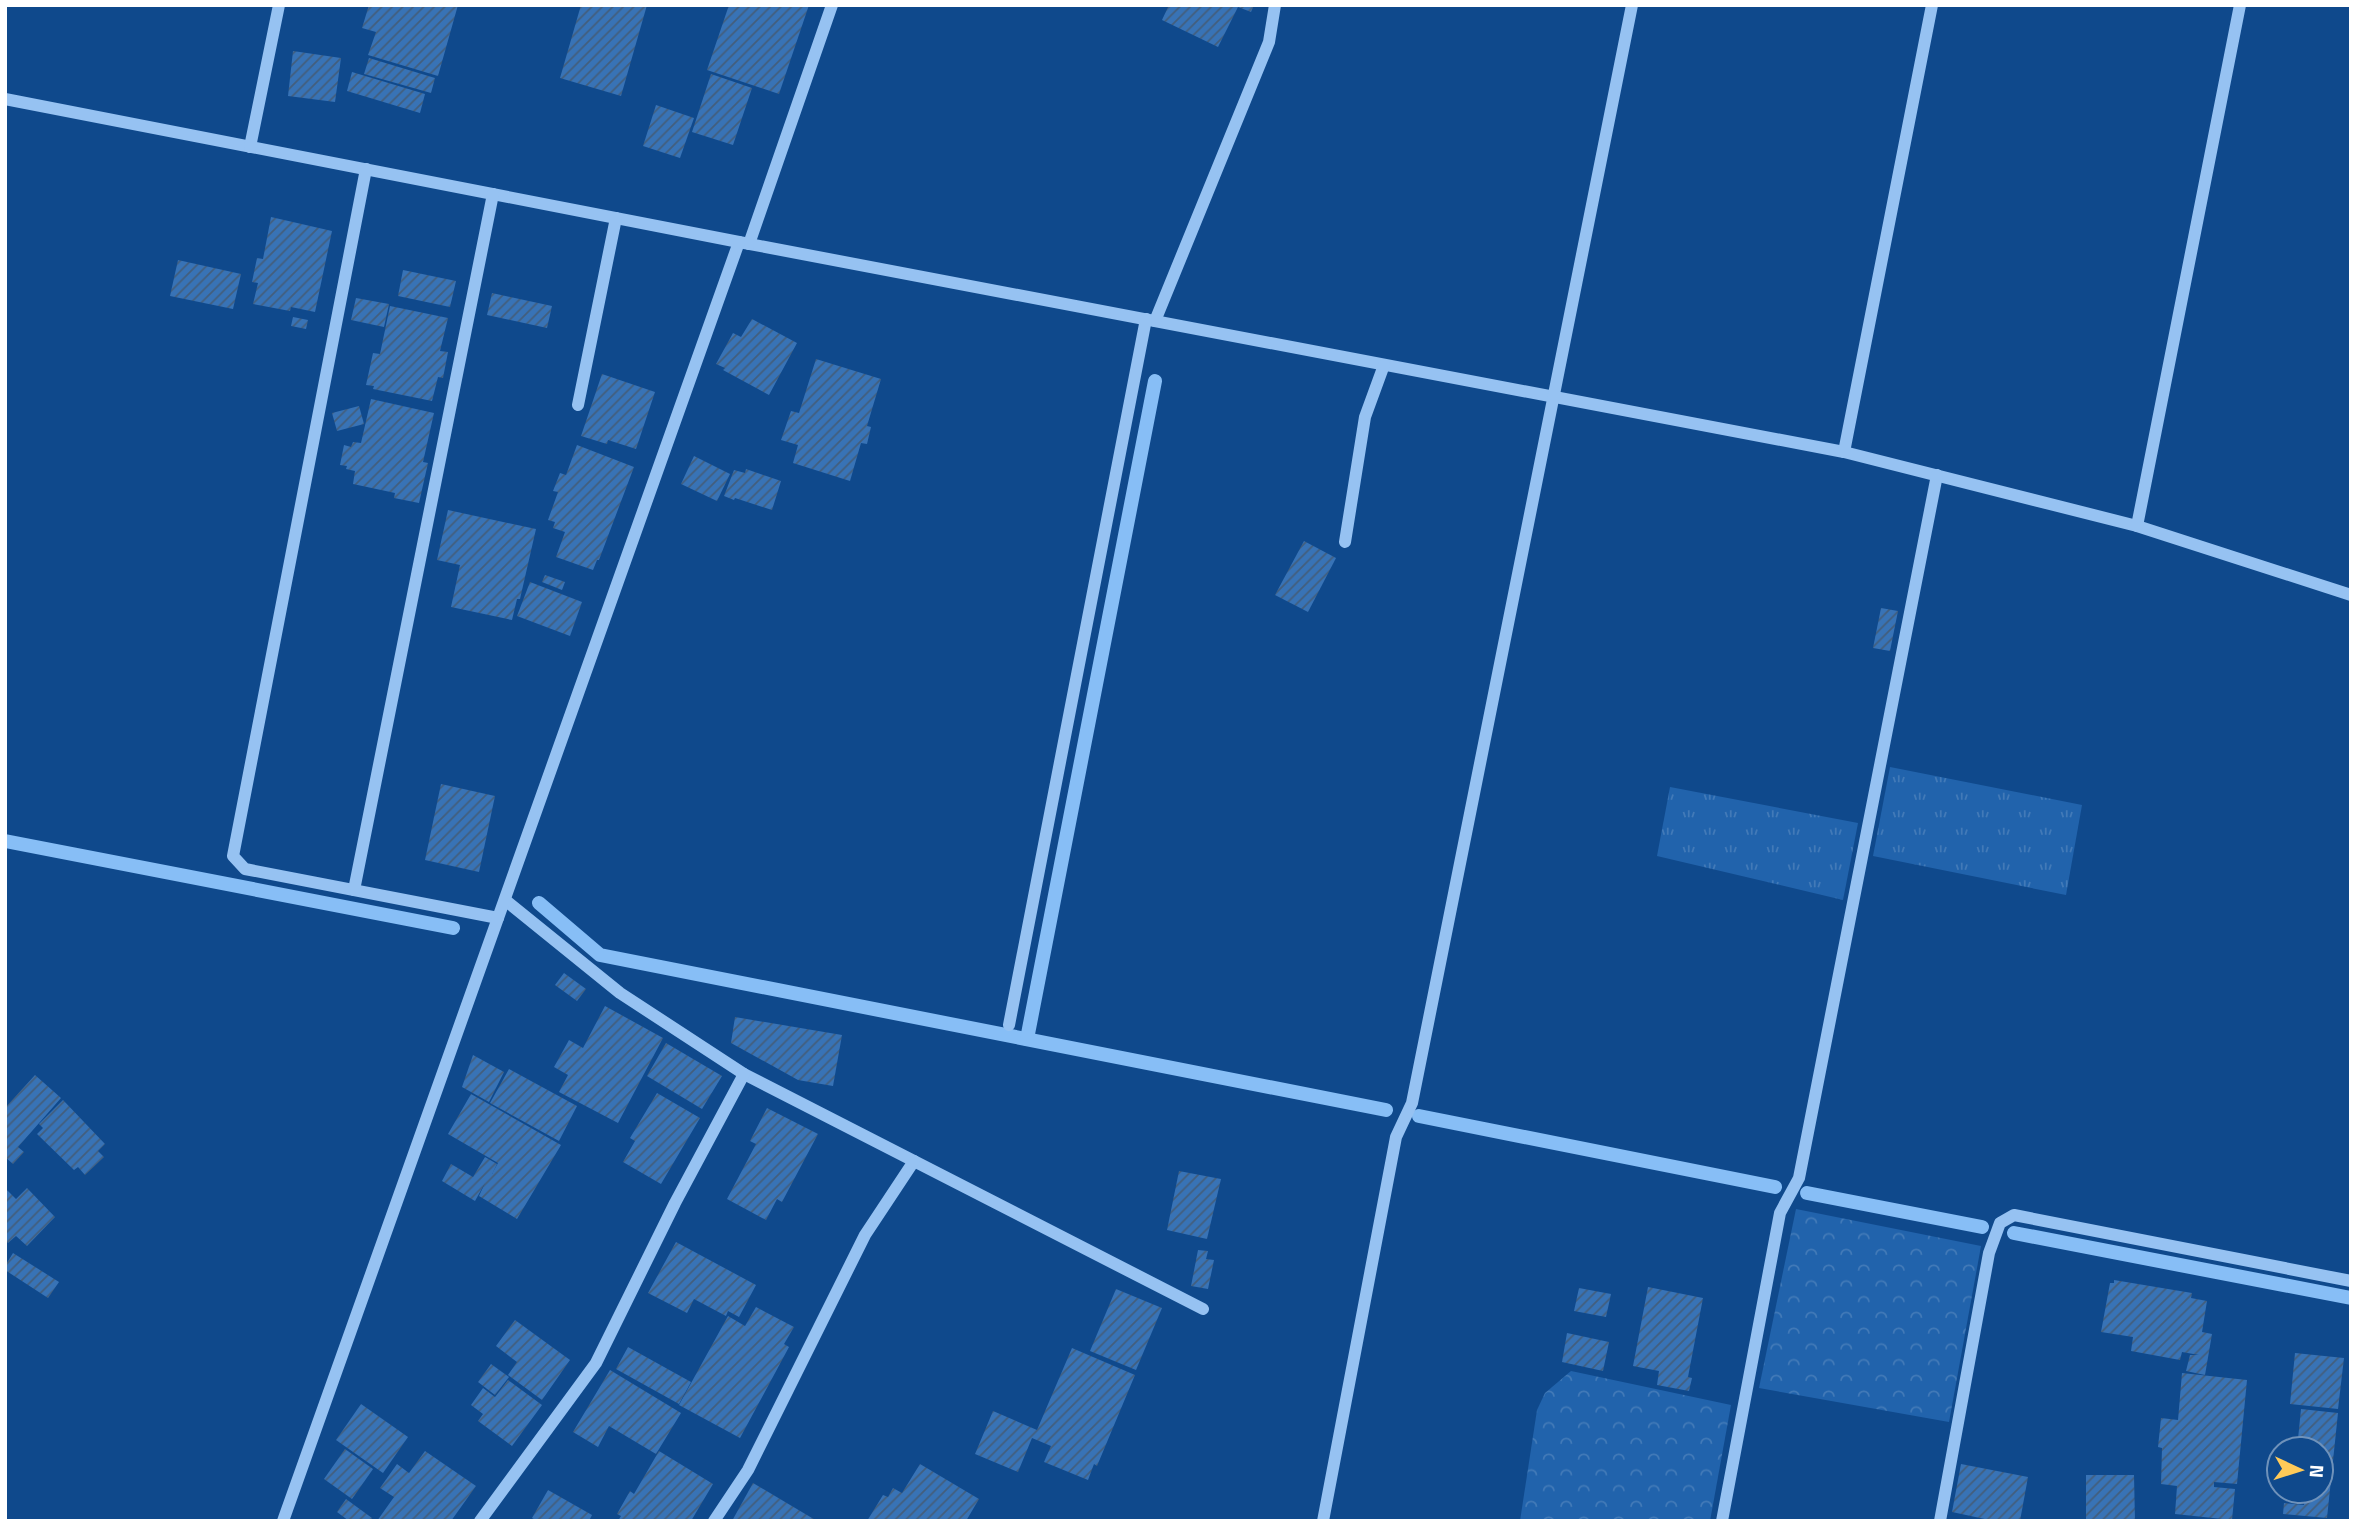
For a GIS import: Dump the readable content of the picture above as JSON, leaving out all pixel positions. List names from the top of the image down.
{
  "north": "right"
}
